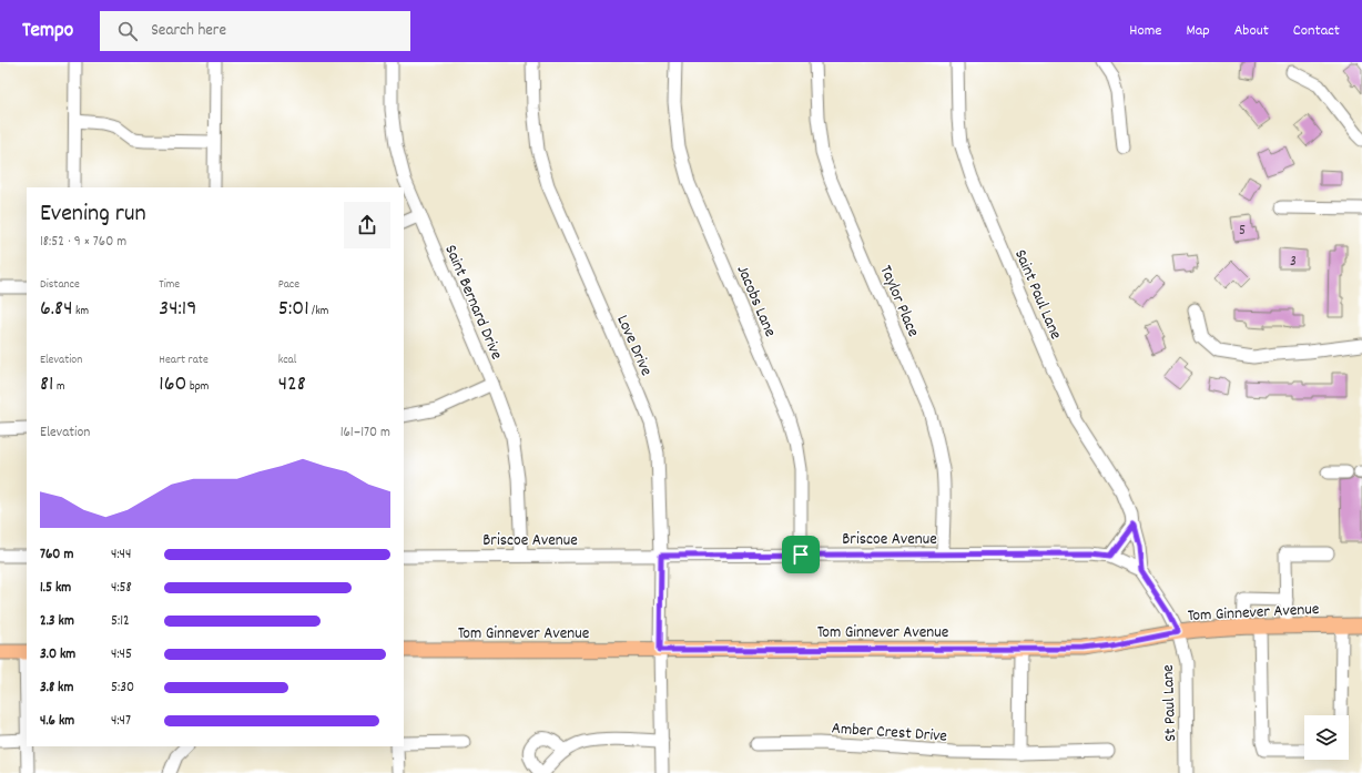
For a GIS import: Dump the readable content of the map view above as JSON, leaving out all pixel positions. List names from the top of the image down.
{
  "streets": {
    "main road": ["Tom Ginnever Avenue"],
    "street": [
      "Saint Paul Lane",
      "Jacobs Lane",
      "Taylor Place",
      "Saint Bernard Drive",
      "Love Drive",
      "Briscoe Avenue",
      "St Paul Lane",
      "Amber Crest Drive"
    ]
  },
  "crossings": [
    ["Jacobs Lane", "Briscoe Avenue"],
    ["Taylor Place", "Briscoe Avenue"],
    ["Saint Bernard Drive", "Briscoe Avenue"],
    ["Love Drive", "Briscoe Avenue"],
    ["Love Drive", "Tom Ginnever Avenue"],
    ["Tom Ginnever Avenue", "St Paul Lane"]
  ],
  "house_numbers": ["5", "3"],
  "page": {
    "header": "Tempo",
    "search": "Search here",
    "nav": [
      "Home",
      "Map",
      "About",
      "Contact"
    ],
    "heading": ["Evening run", "18:52 · 9 × 760 m"],
    "stats": [
      ["Distance", "6.84 km"],
      ["Time", "34:19"],
      ["Pace", "5:01 /km"],
      ["Elevation", "81 m"],
      ["Heart rate", "160 bpm"],
      ["kcal", "428"]
    ],
    "chart": ["Elevation", "161–170 m"],
    "list": [
      {
        "name": "760 m",
        "note": "4:44"
      },
      {
        "name": "1.5 km",
        "note": "4:58"
      },
      {
        "name": "2.3 km",
        "note": "5:12"
      },
      {
        "name": "3.0 km",
        "note": "4:45"
      },
      {
        "name": "3.8 km",
        "note": "5:30"
      },
      {
        "name": "4.6 km",
        "note": "4:47"
      }
    ]
  }
}
